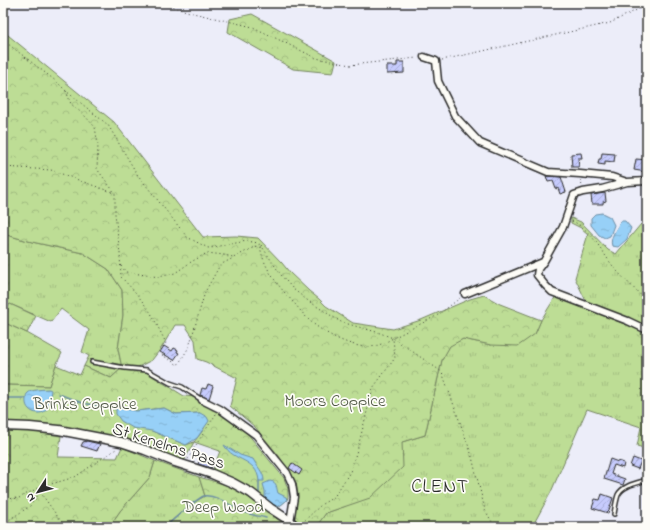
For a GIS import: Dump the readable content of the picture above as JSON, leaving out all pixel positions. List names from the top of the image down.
{
  "streets": {
    "street": ["St Kenelms Pass"]
  },
  "districts": ["CLENT"],
  "parks": ["Moors Coppice", "Brinks Coppice", "Deep Wood"],
  "north": "bottom left"
}
